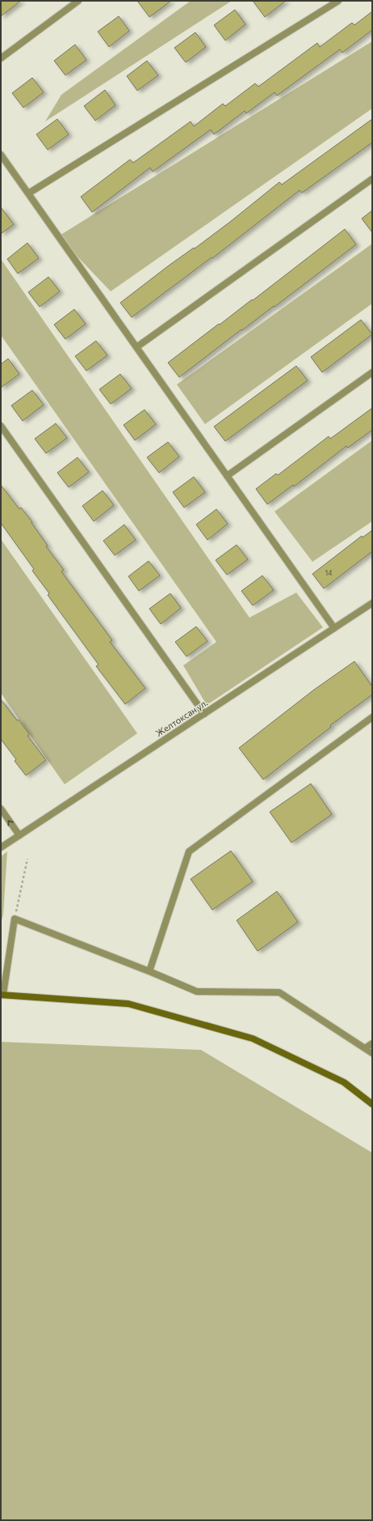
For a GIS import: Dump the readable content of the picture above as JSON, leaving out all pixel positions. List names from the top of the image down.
{
  "streets": {
    "street": ["Желтоксан ул."]
  },
  "house_numbers": ["14"]
}
